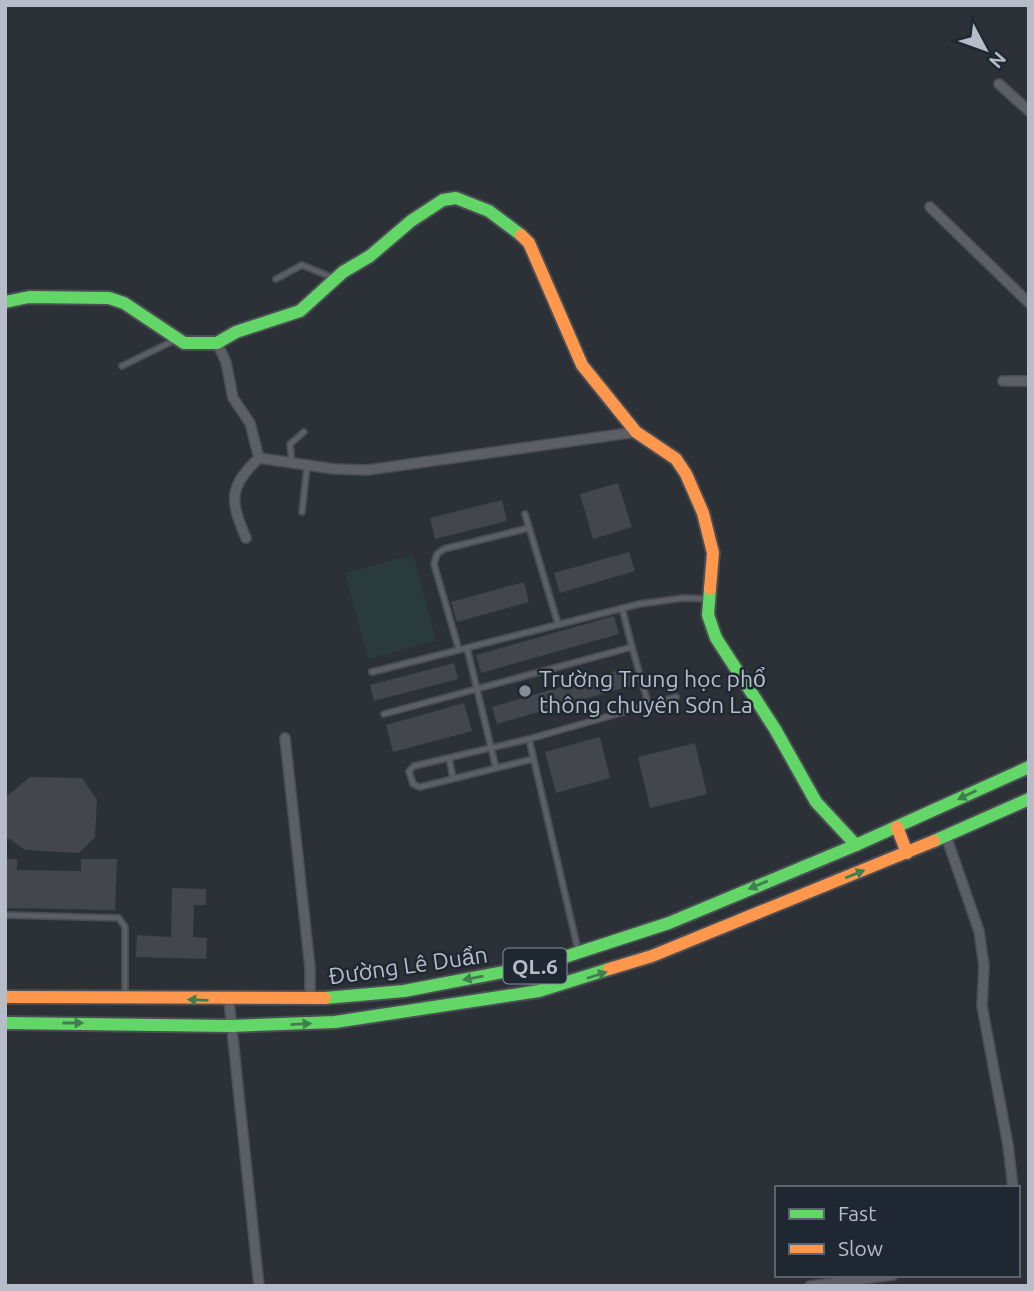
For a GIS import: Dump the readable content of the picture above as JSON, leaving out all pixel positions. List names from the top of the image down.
{
  "streets": {
    "main road": ["Đường Lê Duẩn", "QL.6"]
  },
  "places": ["Trường Trung học phổ thông chuyên Sơn La"],
  "legend": ["Fast", "Slow"],
  "north": "bottom right"
}
